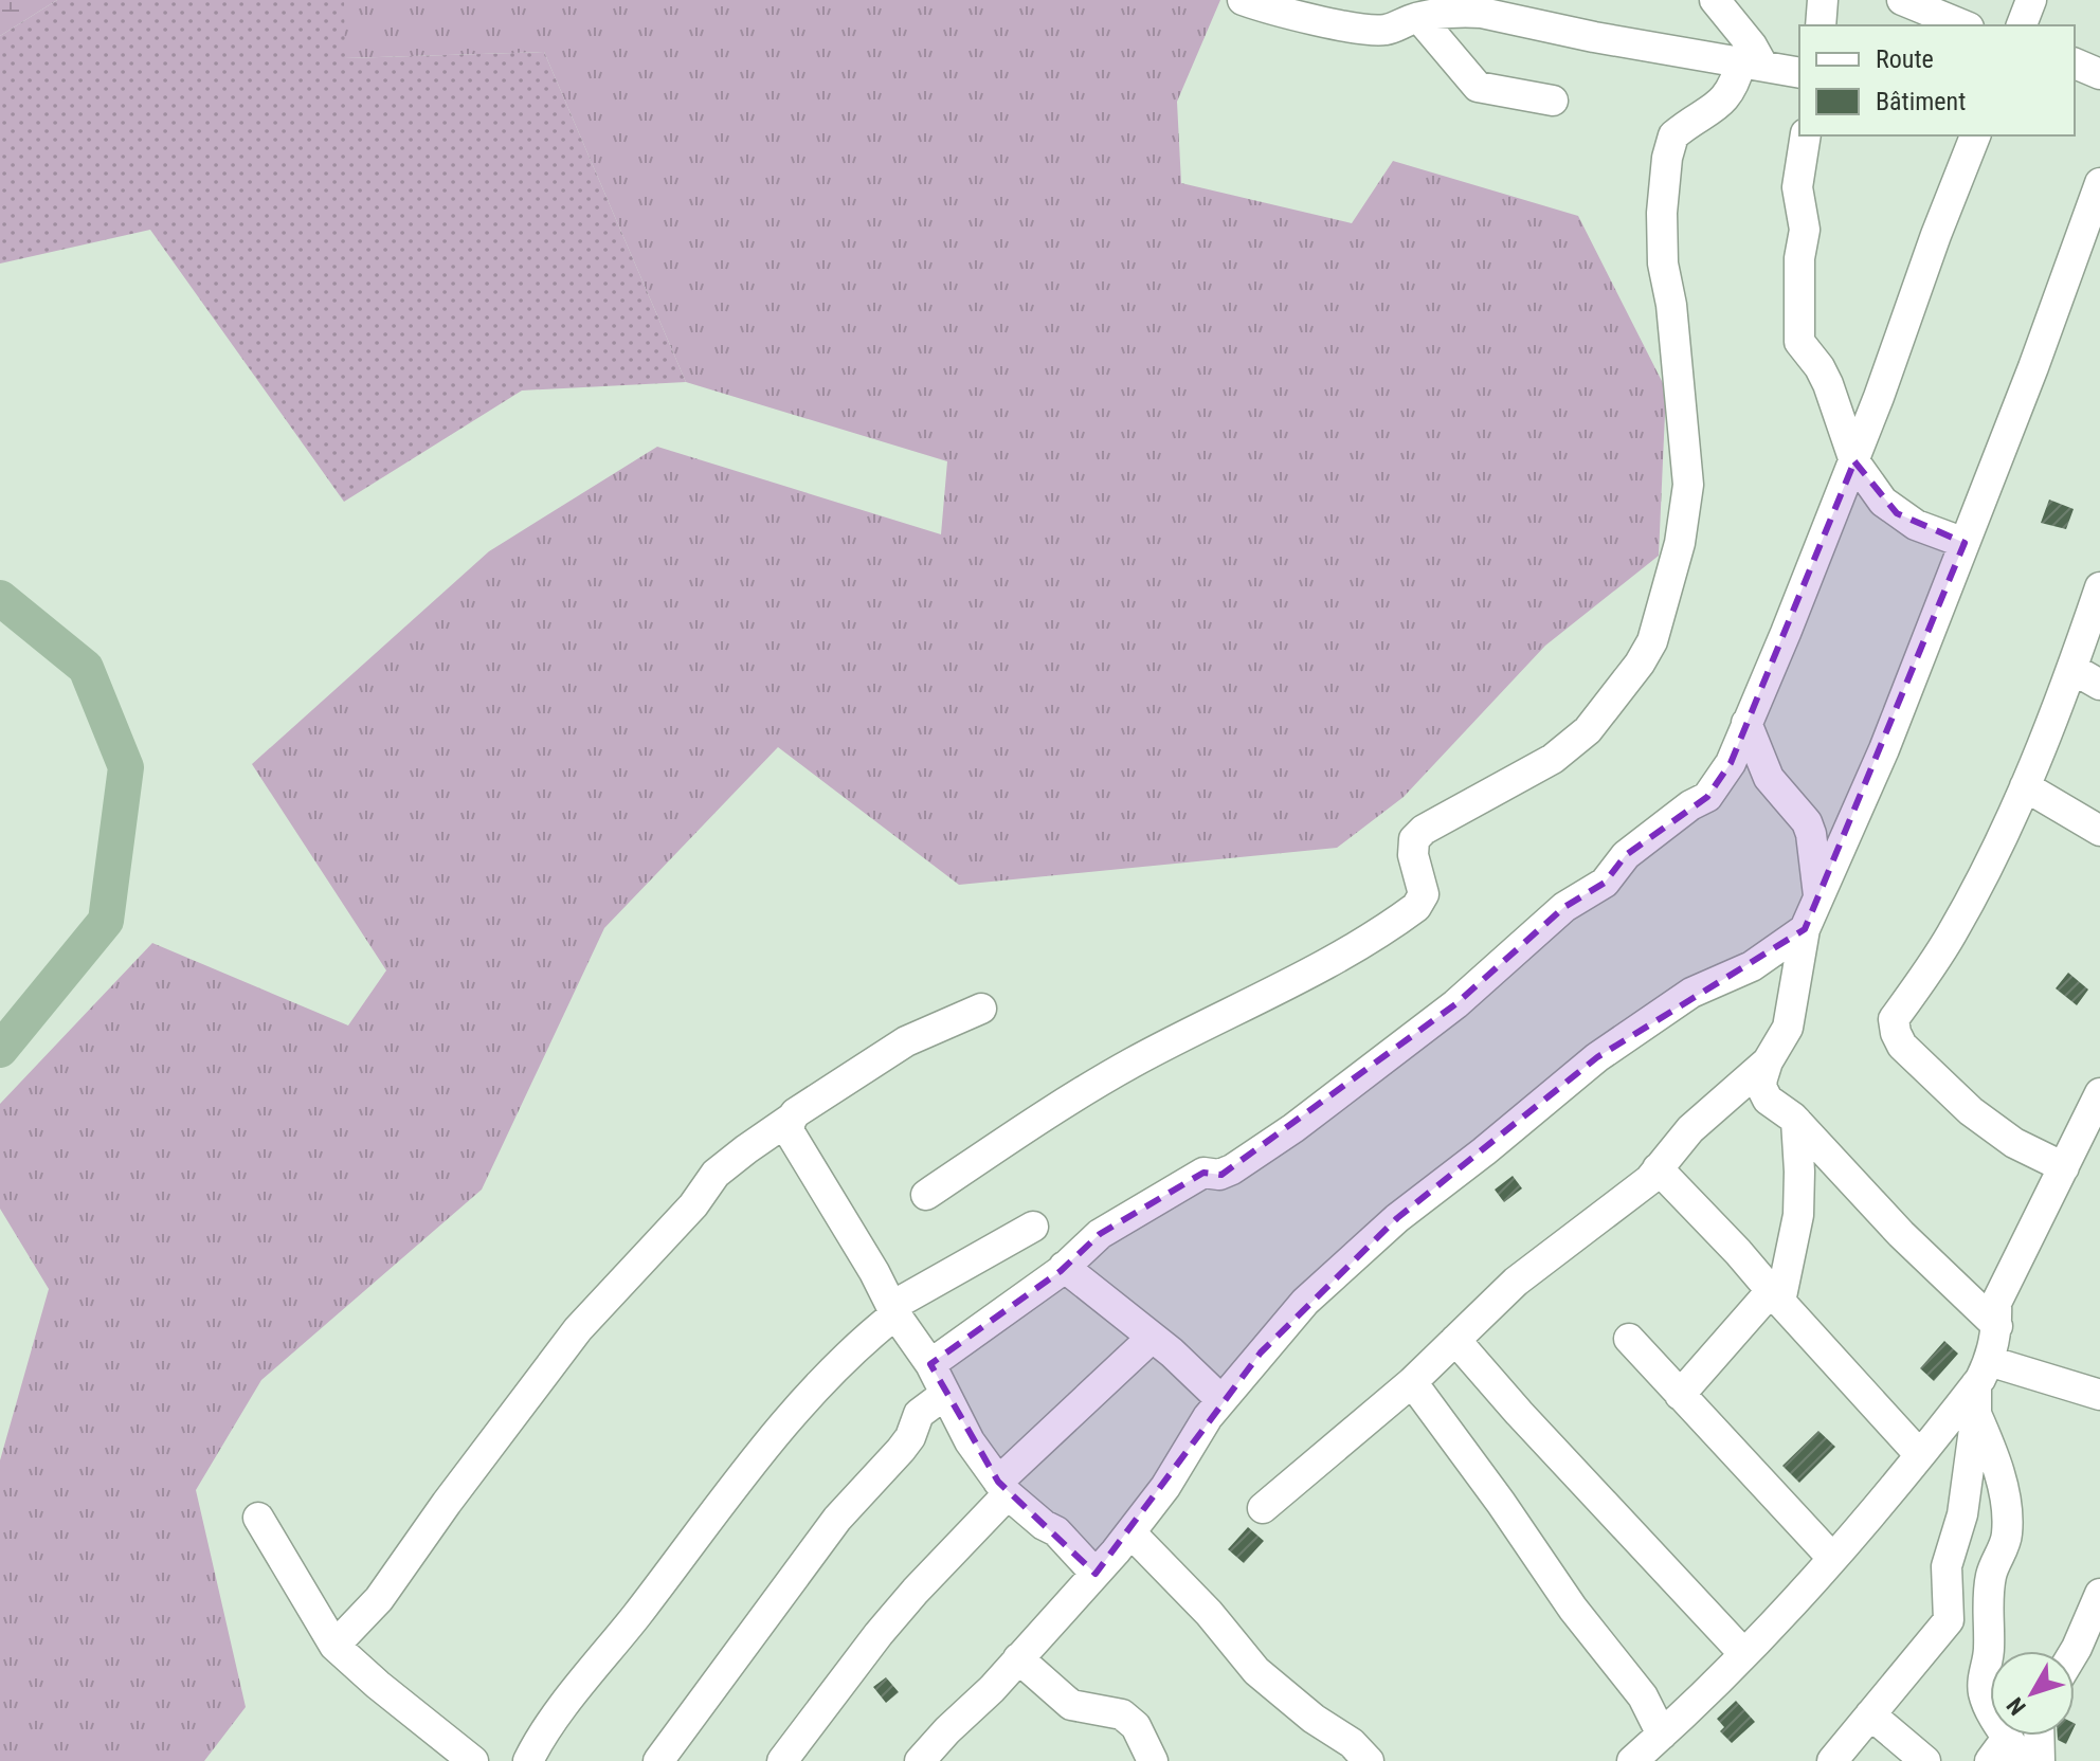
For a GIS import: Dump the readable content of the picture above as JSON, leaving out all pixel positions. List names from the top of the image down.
{
  "legend": ["Route", "Bâtiment"],
  "north": "bottom left"
}
